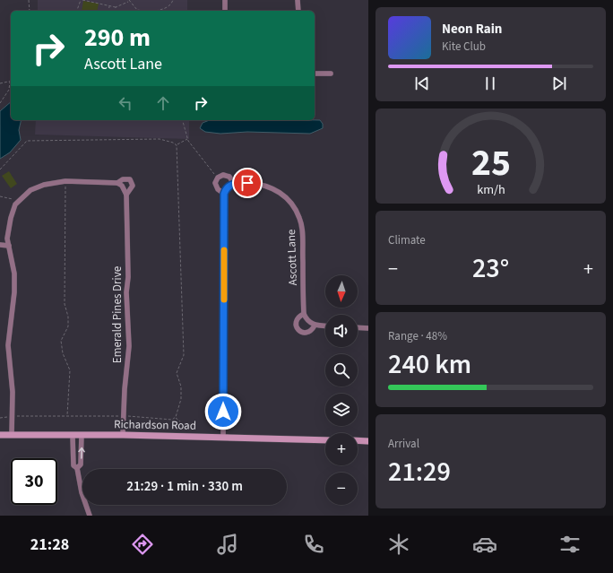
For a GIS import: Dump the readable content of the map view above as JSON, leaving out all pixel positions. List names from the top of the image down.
{
  "streets": {
    "street": ["Ascott Lane", "Emerald Pines Drive", "Richardson Road"]
  },
  "crossings": [
    ["Emerald Pines Drive", "Richardson Road"]
  ],
  "north": "bottom",
  "page": {
    "turn": ["290 m", "Ascott Lane"],
    "song": ["Neon Rain", "Kite Club"],
    "tile": [
      "Climate",
      ["Range · 48%", "240 km"],
      ["Arrival", "21:29"]
    ],
    "heat": ["−", "23°", "+"],
    "map_buttons": ["+", "−"],
    "limit": "30",
    "trip": "21:29 · 1 min · 330 m",
    "tabs": "21:28",
    "gauge": ["25", "km/h"]
  }
}
